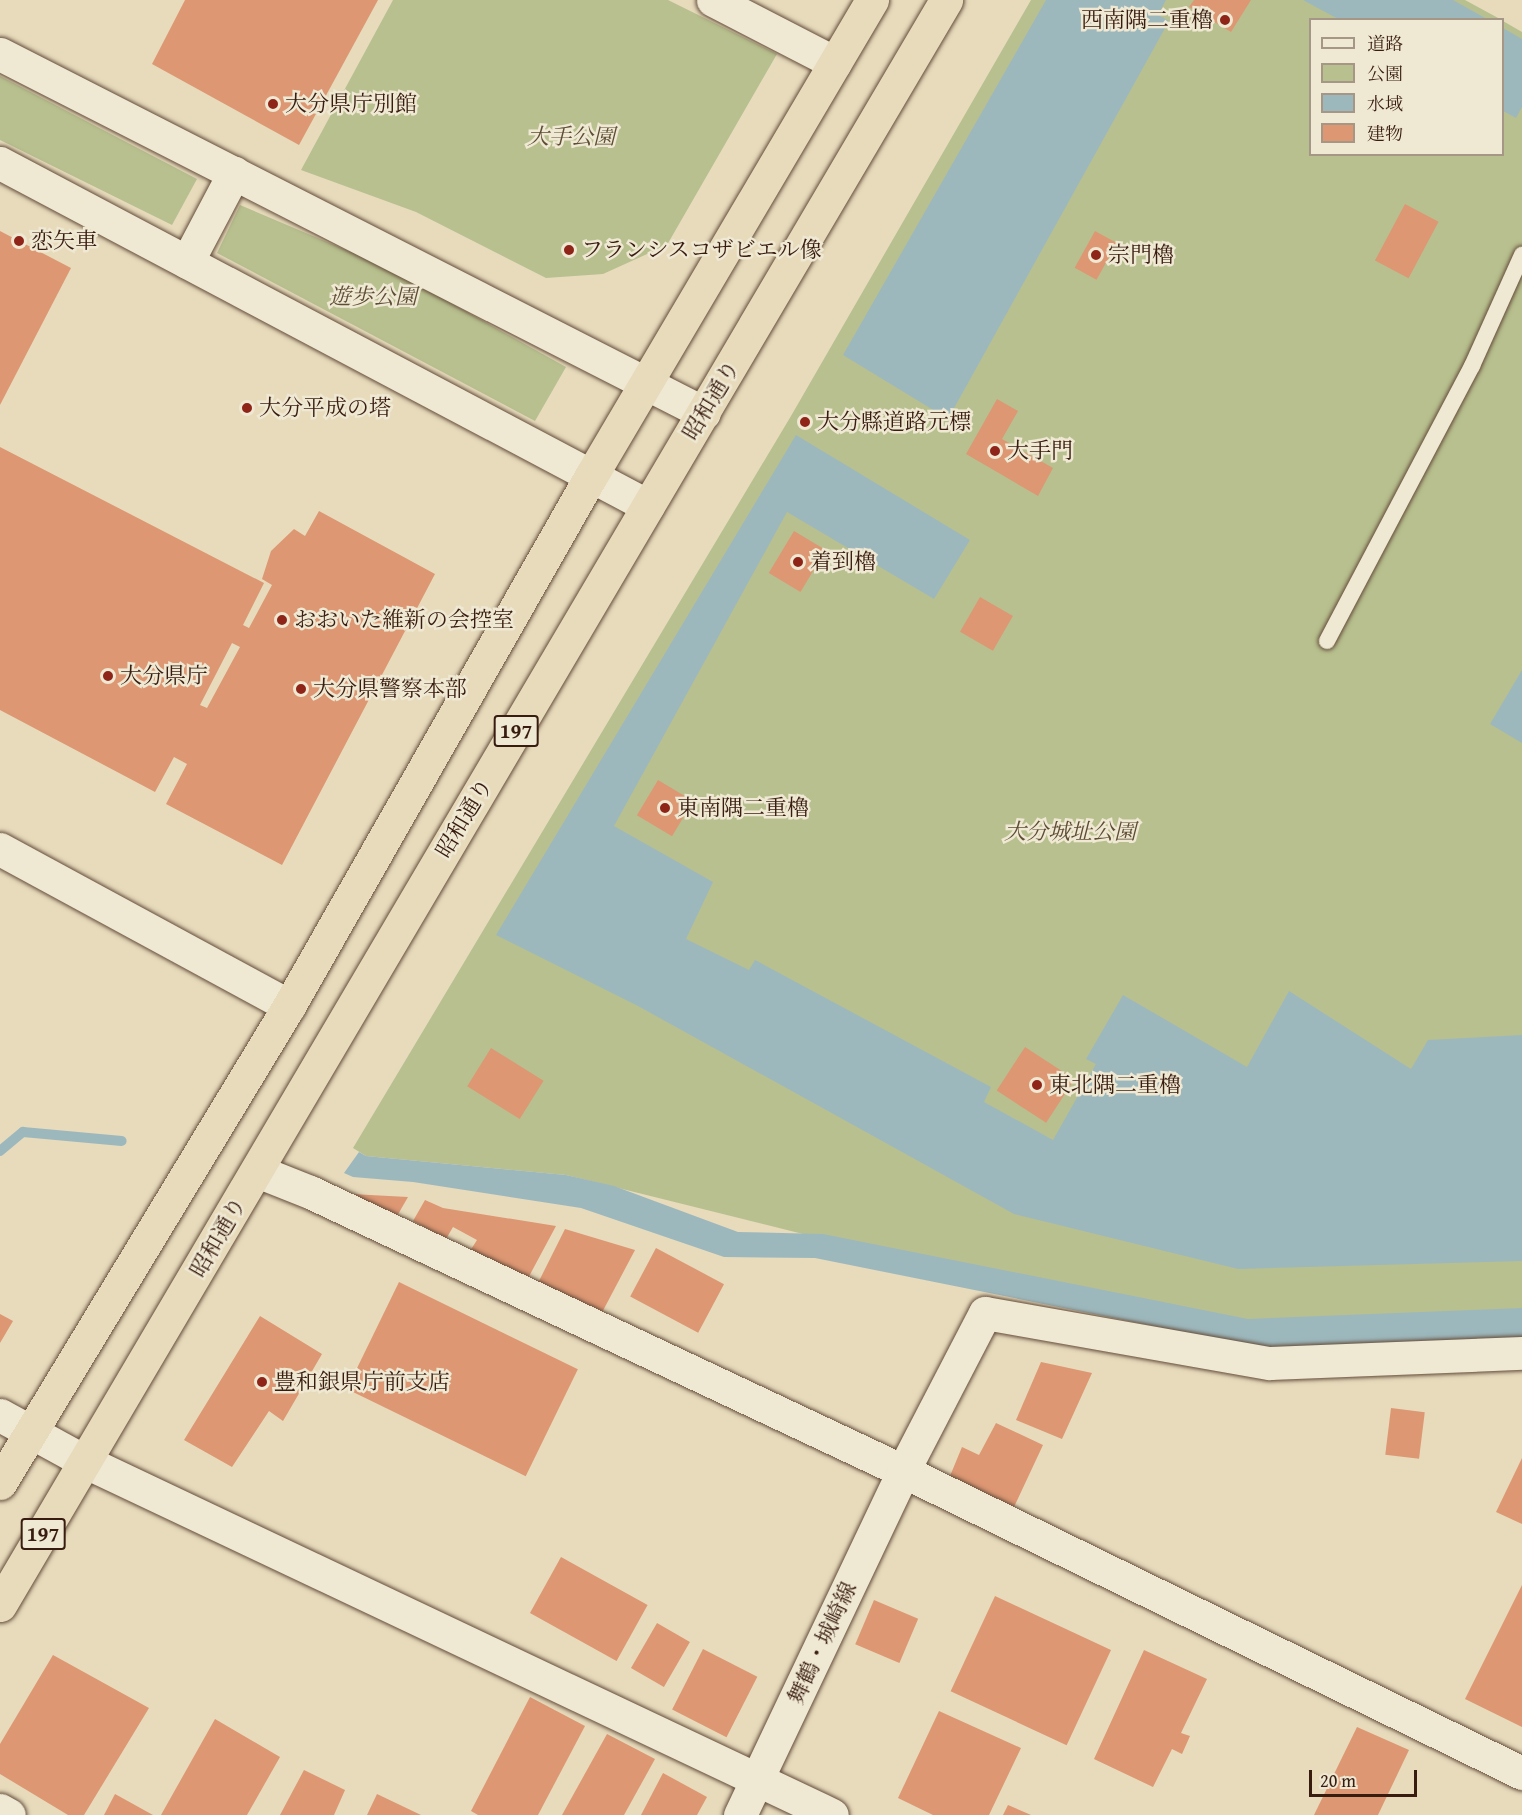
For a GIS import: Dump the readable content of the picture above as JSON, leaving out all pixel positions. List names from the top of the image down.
{
  "streets": {
    "highway": ["昭和通り", "197"],
    "street": ["舞鶴・城崎線"]
  },
  "parks": ["大手公園", "遊歩公園", "大分城址公園"],
  "places": [
    "西南隅二重櫓",
    "大分県庁別館",
    "恋矢車",
    "フランシスコザビエル像",
    "宗門櫓",
    "大分平成の塔",
    "大分縣道路元標",
    "大手門",
    "着到櫓",
    "おおいた維新の会控室",
    "大分県庁",
    "大分県警察本部",
    "東南隅二重櫓",
    "東北隅二重櫓",
    "豊和銀県庁前支店"
  ],
  "legend": [
    "道路",
    "公園",
    "水域",
    "建物"
  ],
  "scale_bar": "20 m"
}
